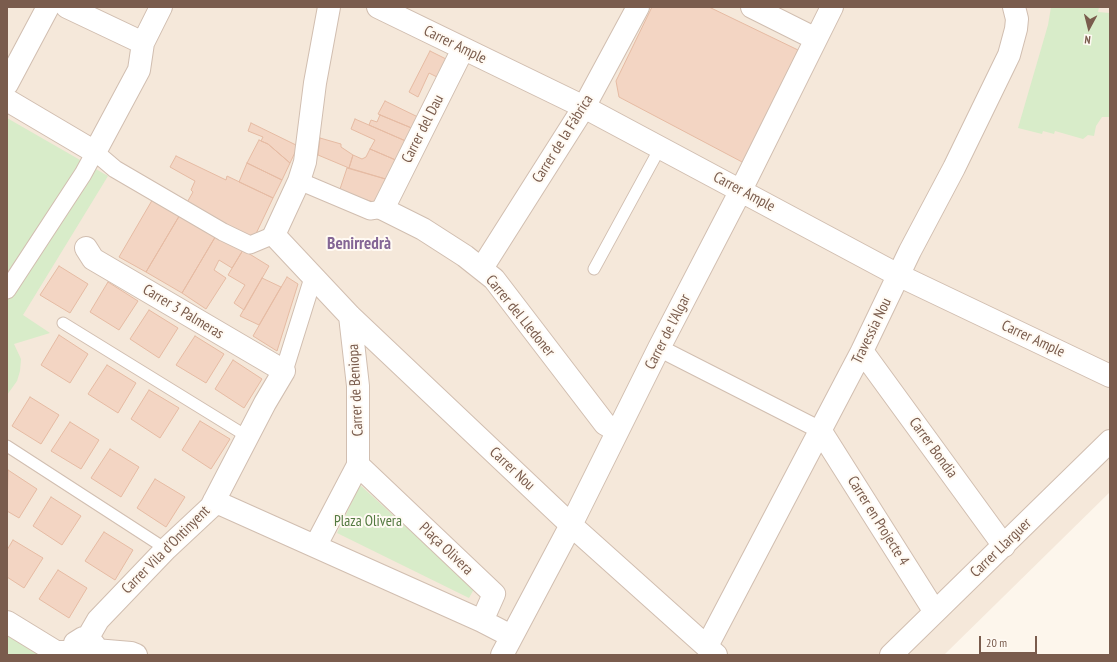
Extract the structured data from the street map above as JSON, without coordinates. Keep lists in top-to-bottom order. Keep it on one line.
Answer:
{"streets":{"street":["Carrer Ample","Carrer del Dau","Carrer de la Fábrica","Carrer 3 Palmeras","Carrer del Lledoner","Travessia Nou","Carrer de l'Algar","Carrer de Beniopa","Carrer Bondia","Carrer Nou","Carrer en Projecte 4","Carrer Llarguer","Plaça Olivera","Carrer Vila d'Ontinyent"]},"crossings":[["Carrer Ample","Carrer del Dau"],["Carrer Ample","Carrer de la Fábrica"],["Carrer Ample","Travessia Nou"],["Carrer Ample","Carrer de l'Algar"],["Carrer del Dau","Carrer del Lledoner"],["Carrer de la Fábrica","Carrer del Lledoner"],["Carrer 3 Palmeras","Carrer Vila d'Ontinyent"],["Carrer del Lledoner","Carrer de l'Algar"],["Travessia Nou","Carrer Bondia"],["Travessia Nou","Carrer Nou"],["Travessia Nou","Carrer en Projecte 4"],["Carrer de l'Algar","Carrer Nou"],["Carrer de Beniopa","Carrer Nou"],["Carrer de Beniopa","Plaça Olivera"],["Carrer Bondia","Carrer Llarguer"],["Carrer en Projecte 4","Carrer Llarguer"]],"districts":["Benirredrà"],"parks":["Plaza Olivera"],"scale_bar":"20 m","north":"bottom"}
